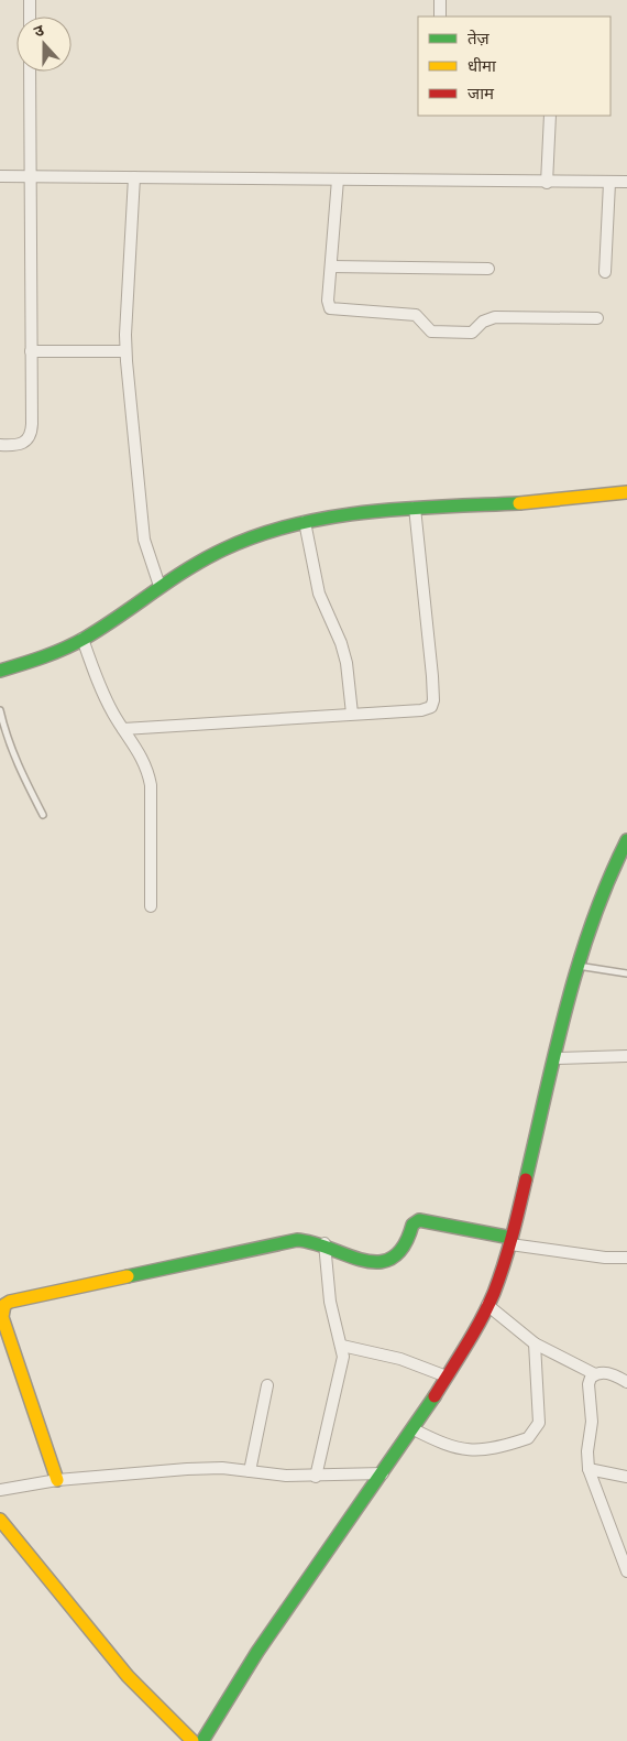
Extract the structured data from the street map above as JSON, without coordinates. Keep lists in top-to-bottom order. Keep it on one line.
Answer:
{"legend":["तेज़","धीमा","जाम"],"north":"top"}
